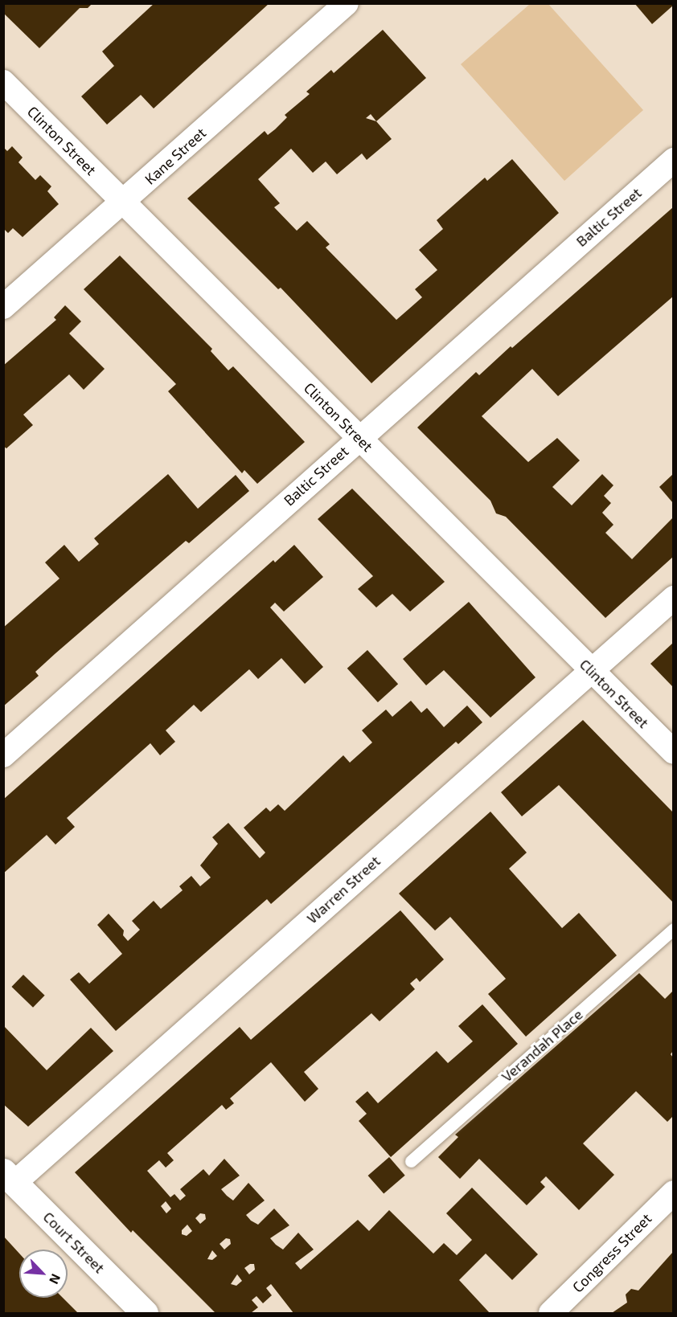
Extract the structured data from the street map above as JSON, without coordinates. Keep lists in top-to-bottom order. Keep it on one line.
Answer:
{"streets":{"street":["Clinton Street","Kane Street","Baltic Street","Warren Street","Court Street","Congress Street"],"lane":["Verandah Place"]},"crossings":[["Clinton Street","Kane Street"],["Clinton Street","Baltic Street"],["Clinton Street","Warren Street"],["Warren Street","Court Street"]],"north":"bottom right"}
